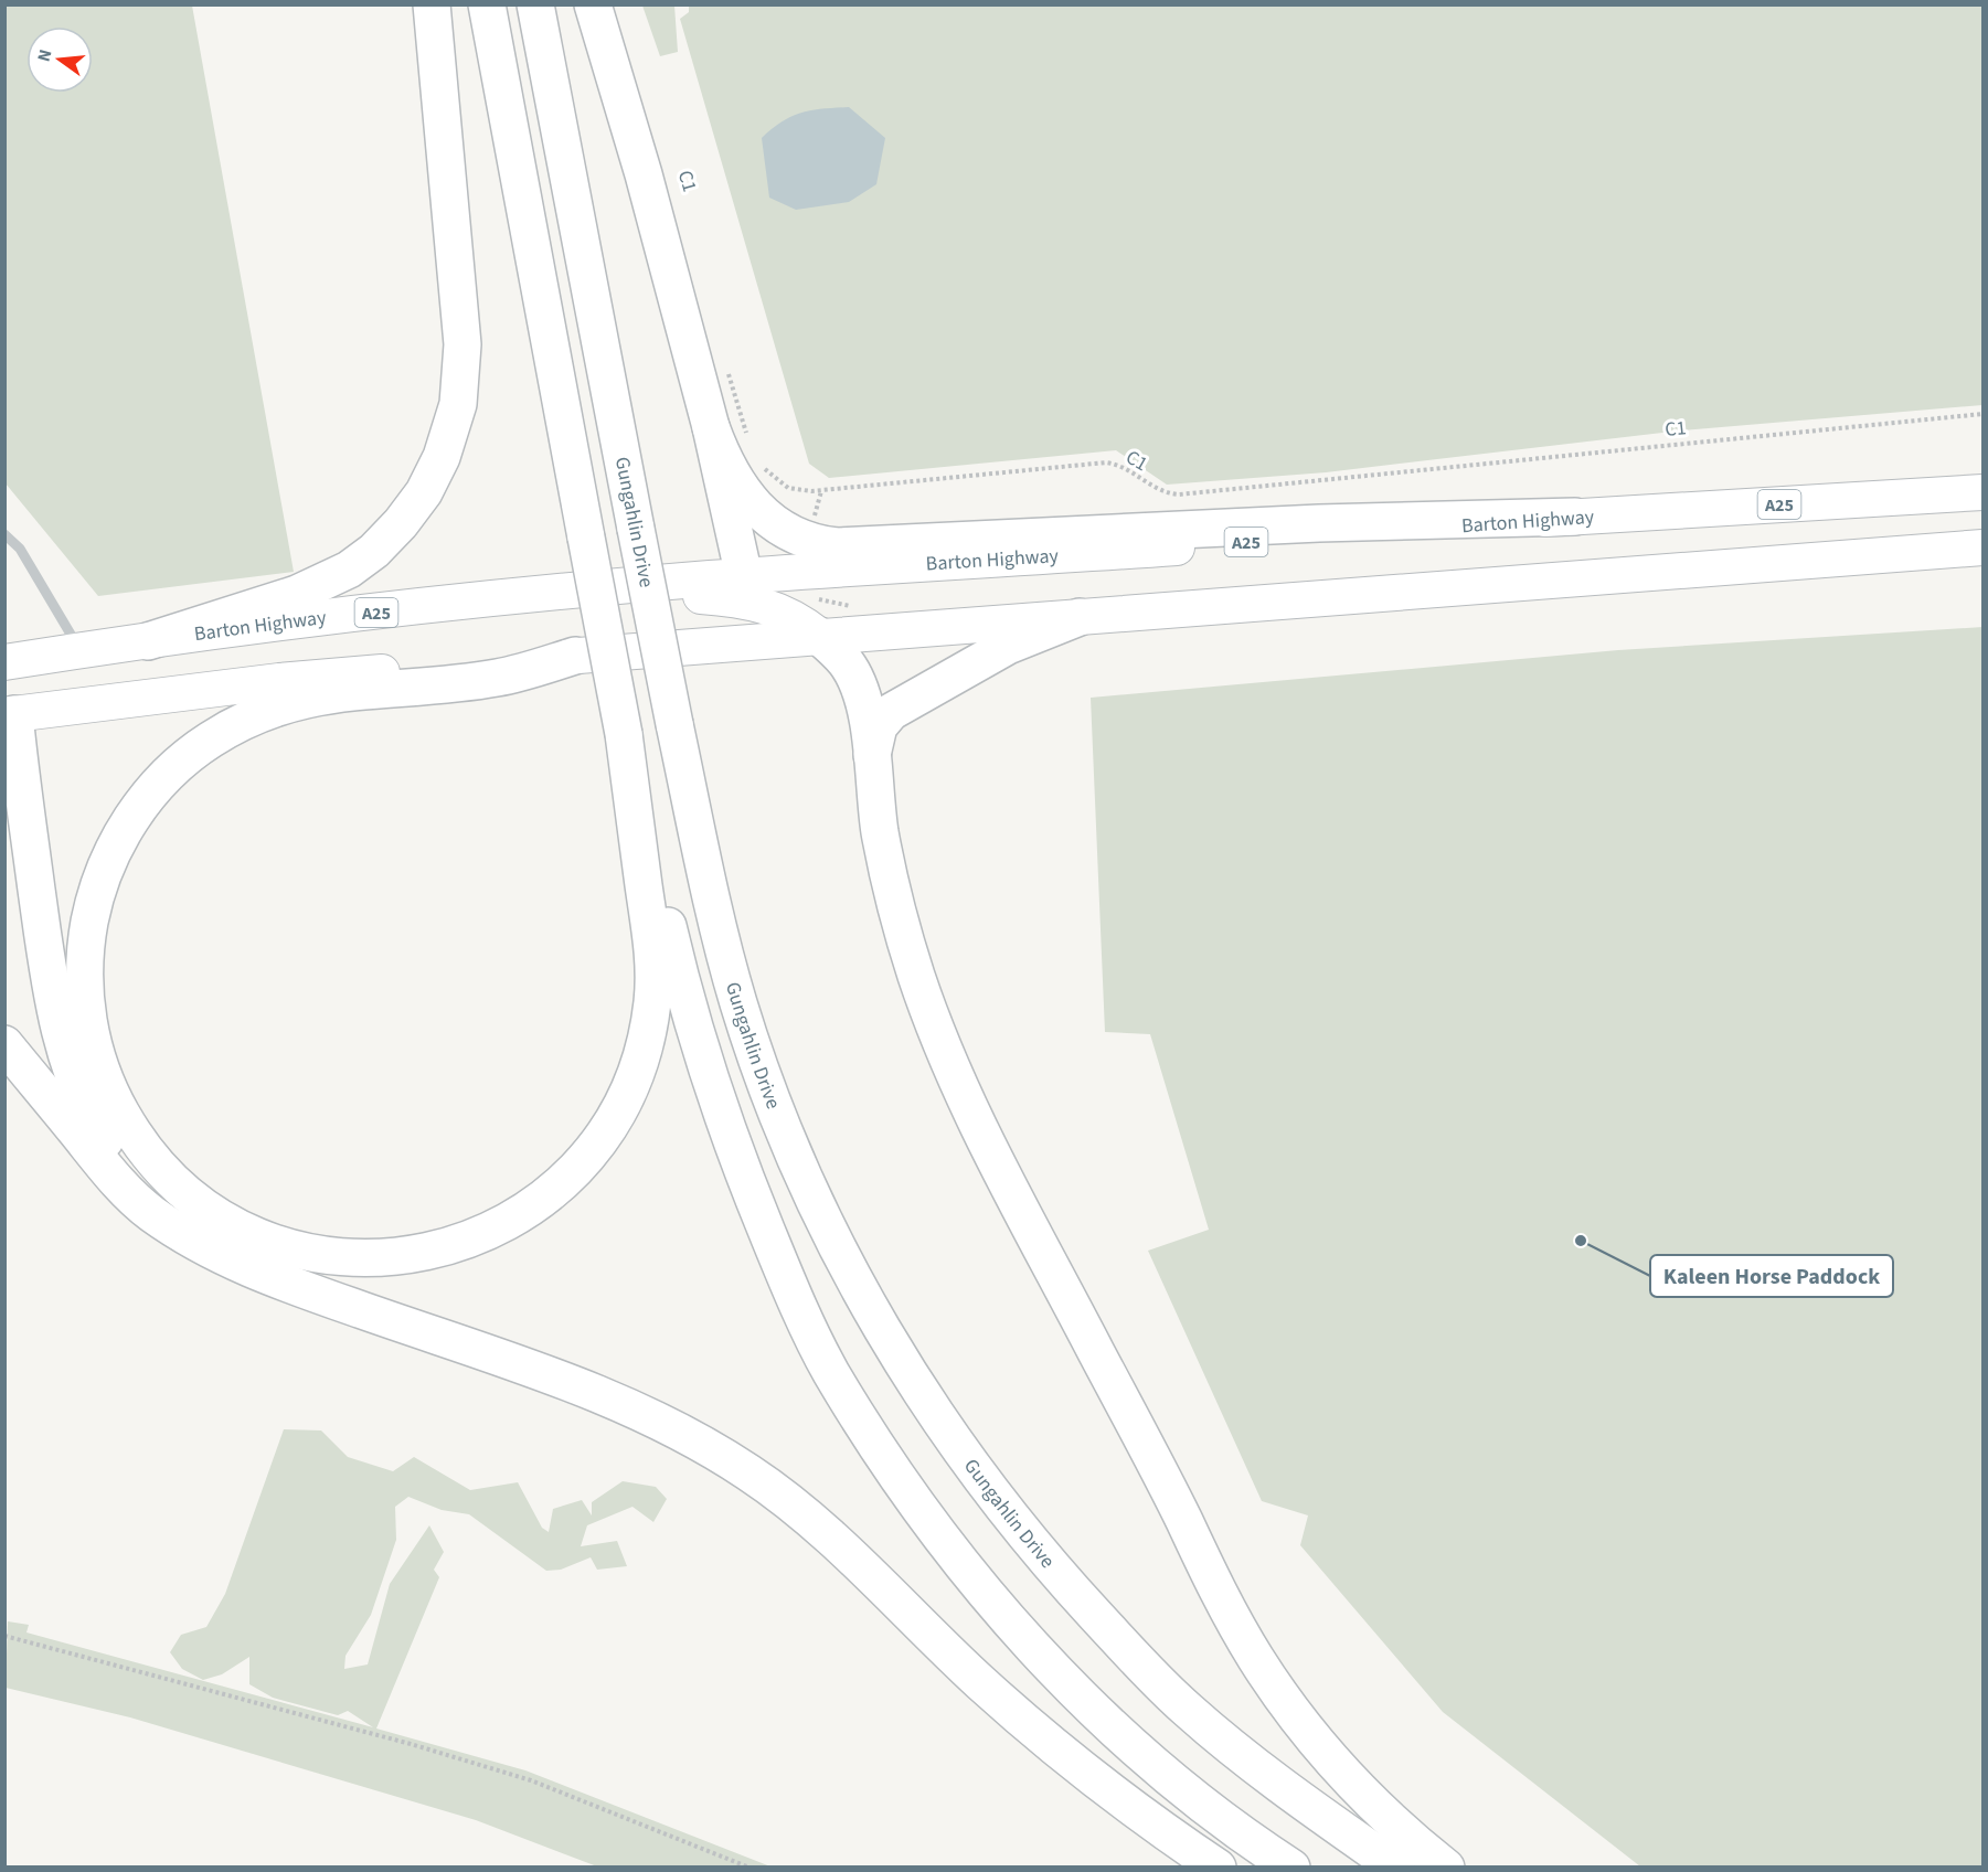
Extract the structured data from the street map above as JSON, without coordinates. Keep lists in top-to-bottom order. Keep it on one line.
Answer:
{"streets":{"highway":["A25","Barton Highway","Gungahlin Drive"],"path":["C1"]},"places":["Kaleen Horse Paddock"],"north":"left"}
